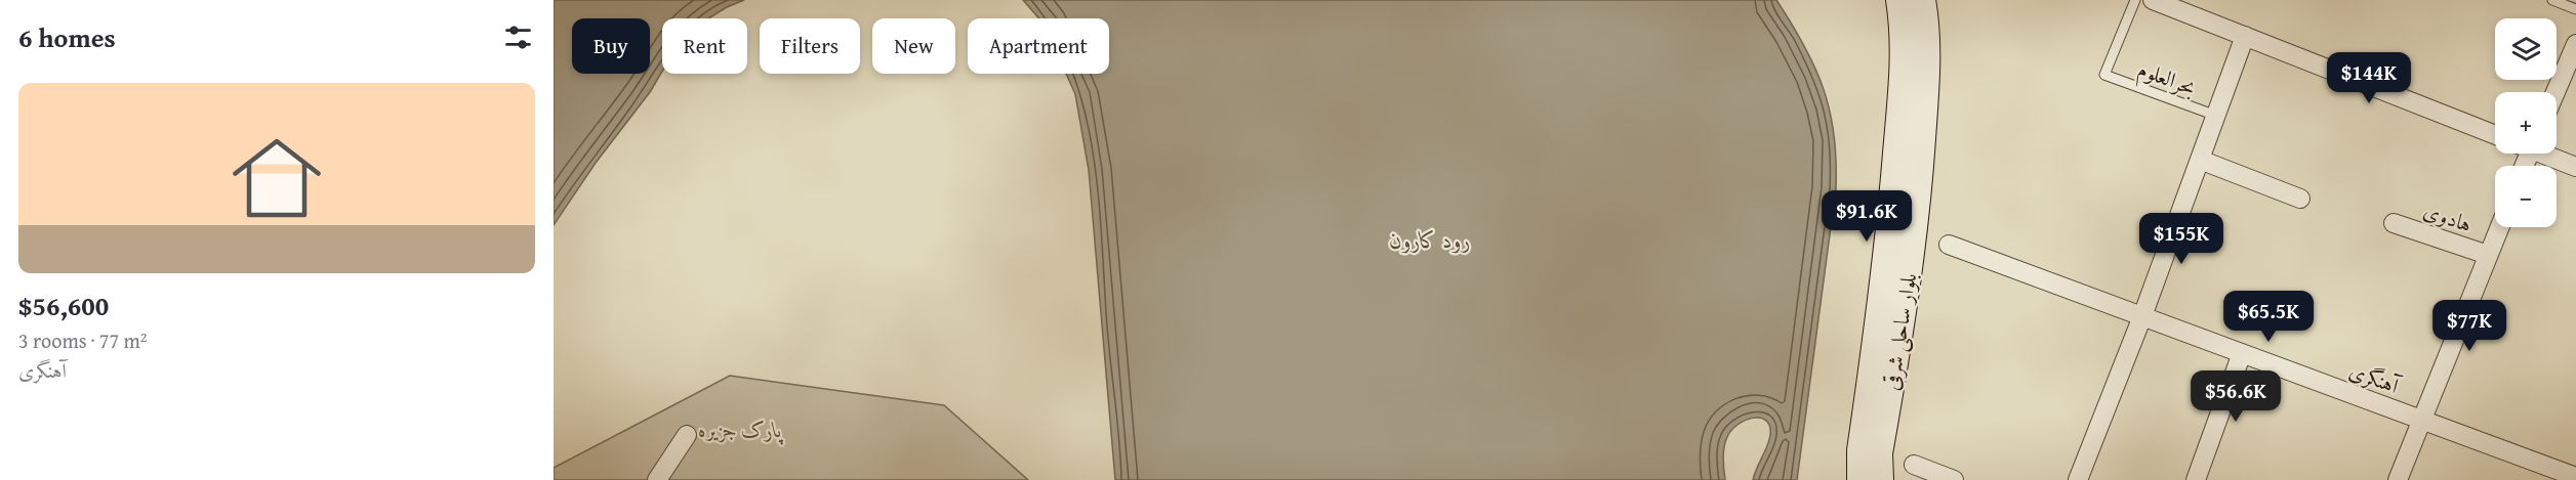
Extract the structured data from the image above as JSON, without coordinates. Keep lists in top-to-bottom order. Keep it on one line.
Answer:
{"streets":{"main road":["بلوار ساحلی شرقی"],"street":["هادوی","آهنگری"],"lane":["بحرالعلوم"]},"water":["رود کارون"],"parks":["پارک جزیره"],"page":{"heading":"6 homes","map_buttons":["+","−"],"chip":["Buy","Rent","Filters","New","Apartment"],"price":["$144K","$91.6K","$155K","$65.5K","$77K","$56.6K"],"list":[{"name":"$56,600","note":"3 rooms · 77 m² · آهنگری"}]}}
